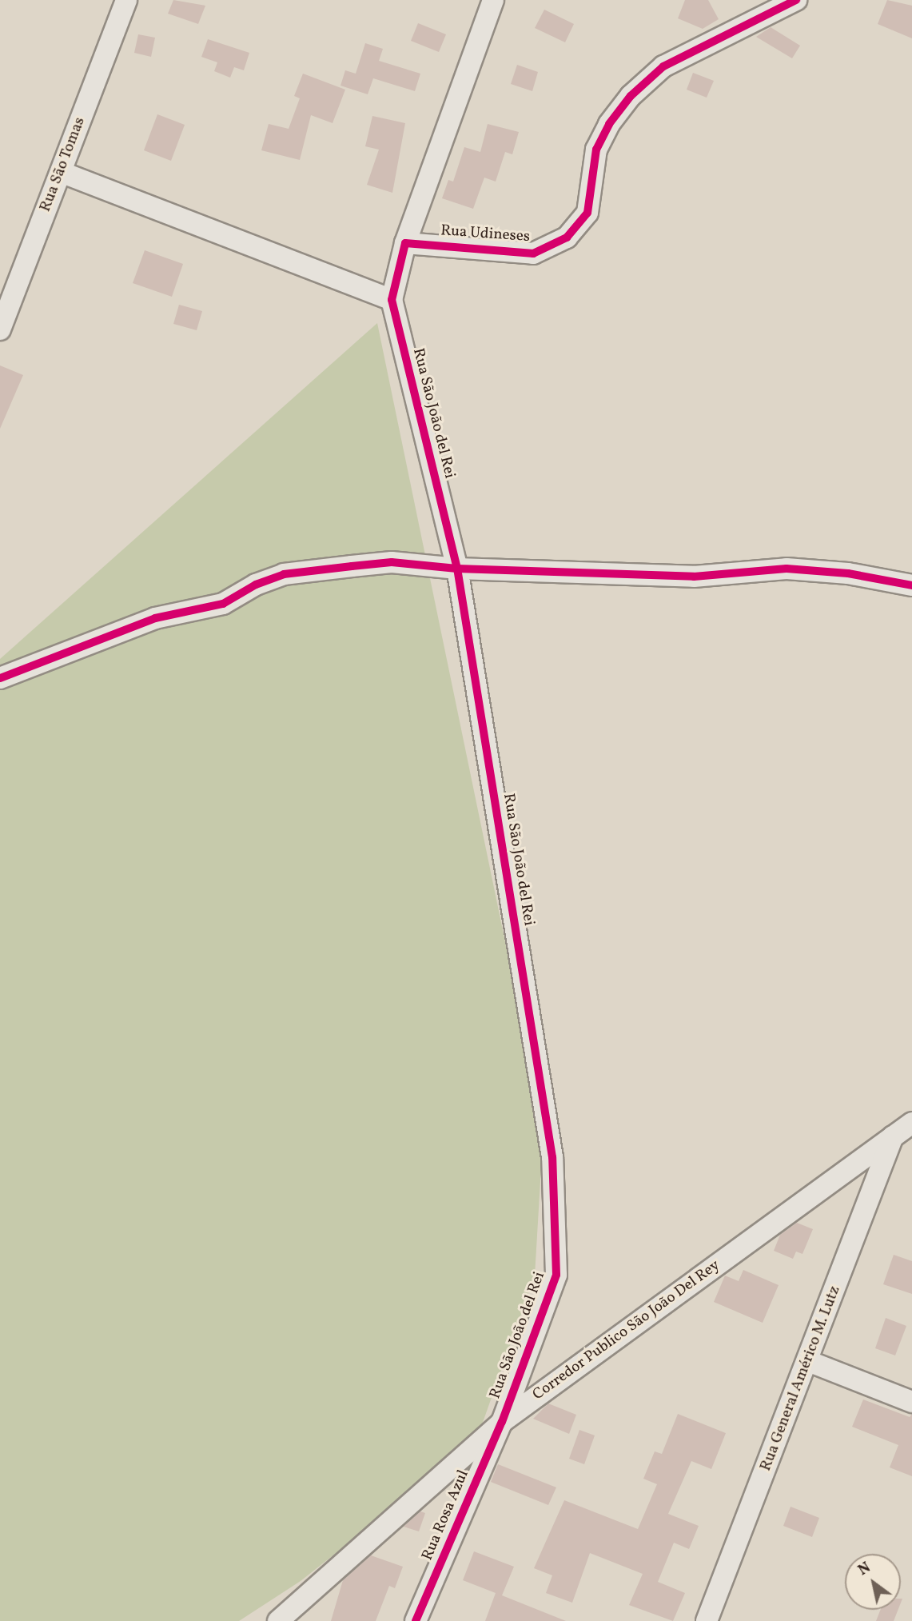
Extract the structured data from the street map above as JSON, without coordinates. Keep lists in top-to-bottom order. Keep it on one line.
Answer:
{"streets":{"street":["Rua São Tomas","Rua Udineses","Rua São João del Rei","Corredor Publico São João Del Rey","Rua General Américo M. Lutz","Rua Rosa Azul"]},"crossings":[["Rua São João del Rei","Corredor Publico São João Del Rey"],["Rua São João del Rei","Rua Rosa Azul"],["Corredor Publico São João Del Rey","Rua General Américo M. Lutz"],["Corredor Publico São João Del Rey","Rua Rosa Azul"]],"north":"top left"}
